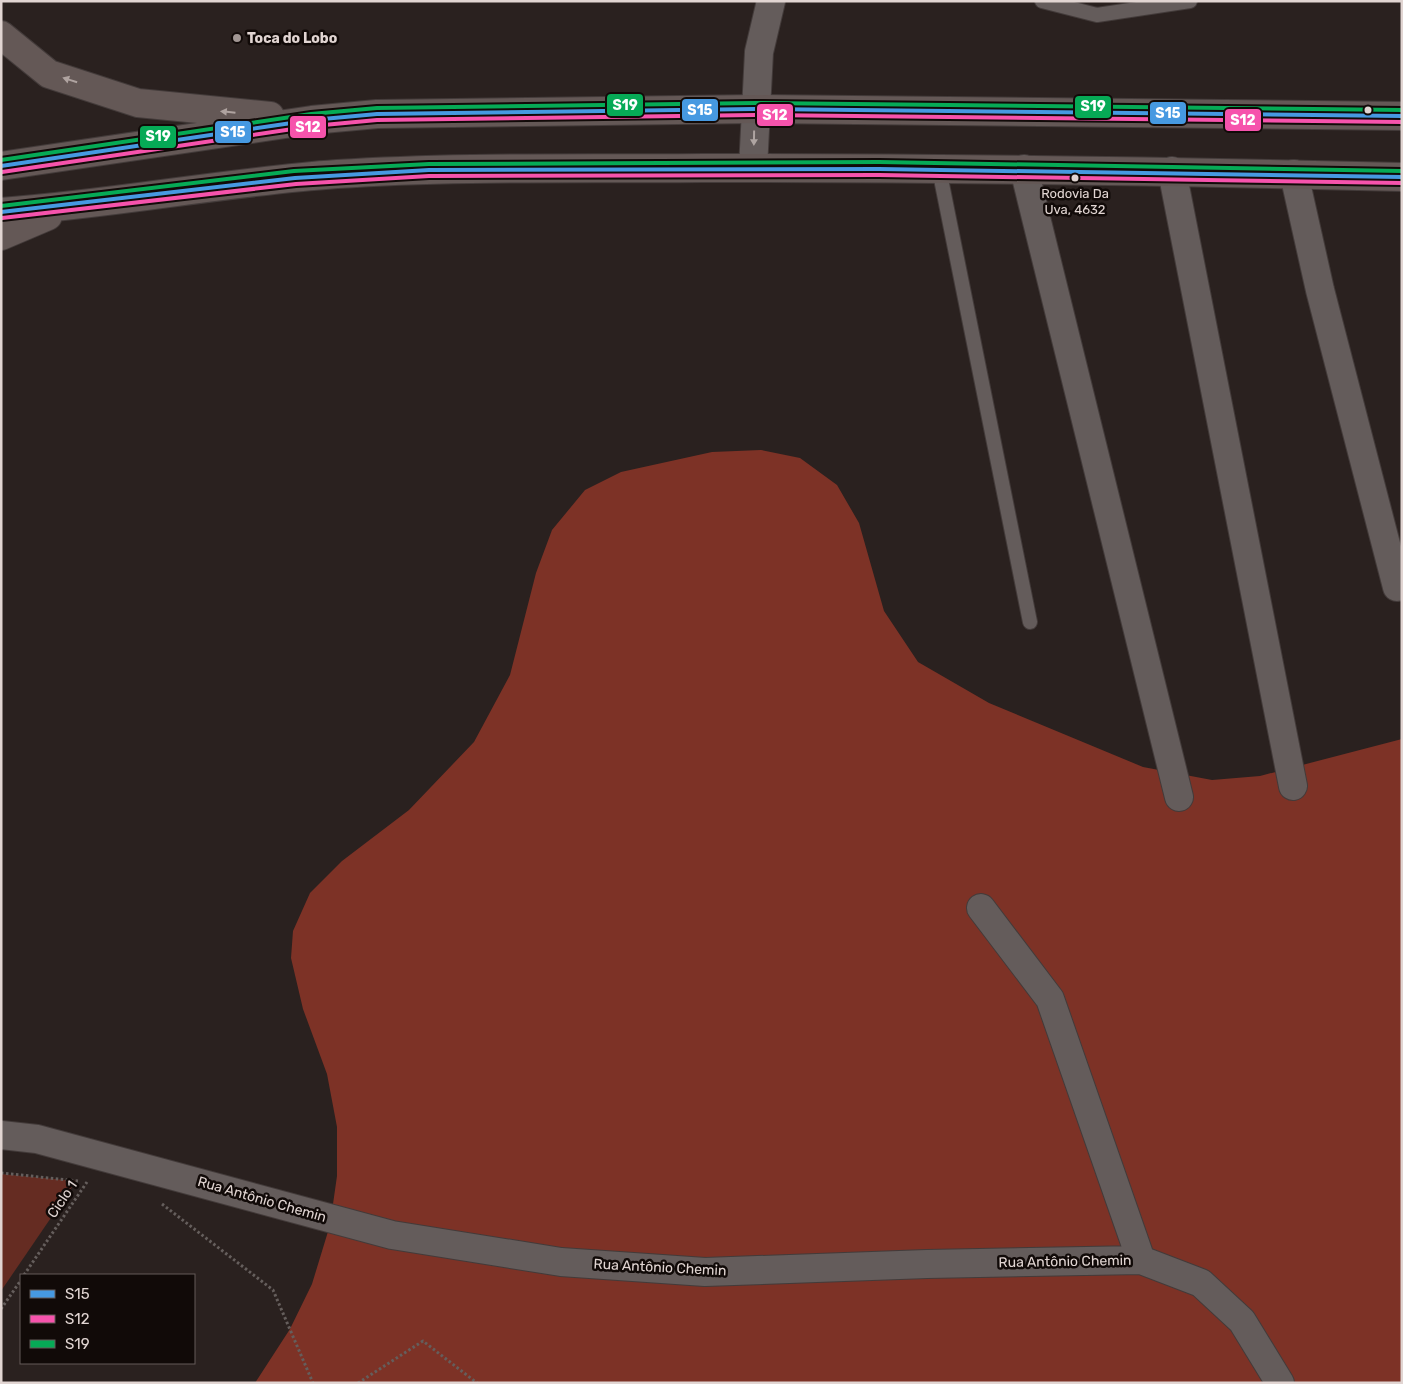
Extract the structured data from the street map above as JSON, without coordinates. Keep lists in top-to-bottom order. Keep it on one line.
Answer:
{"streets":{"street":["Rua Antônio Chemin"],"path":["Ciclo 1"]},"places":["Toca do Lobo","Rodovia Da Uva, 4632"],"lines":["transit line S19","transit line S15","transit line S12"],"legend":["S15","S12","S19"]}
